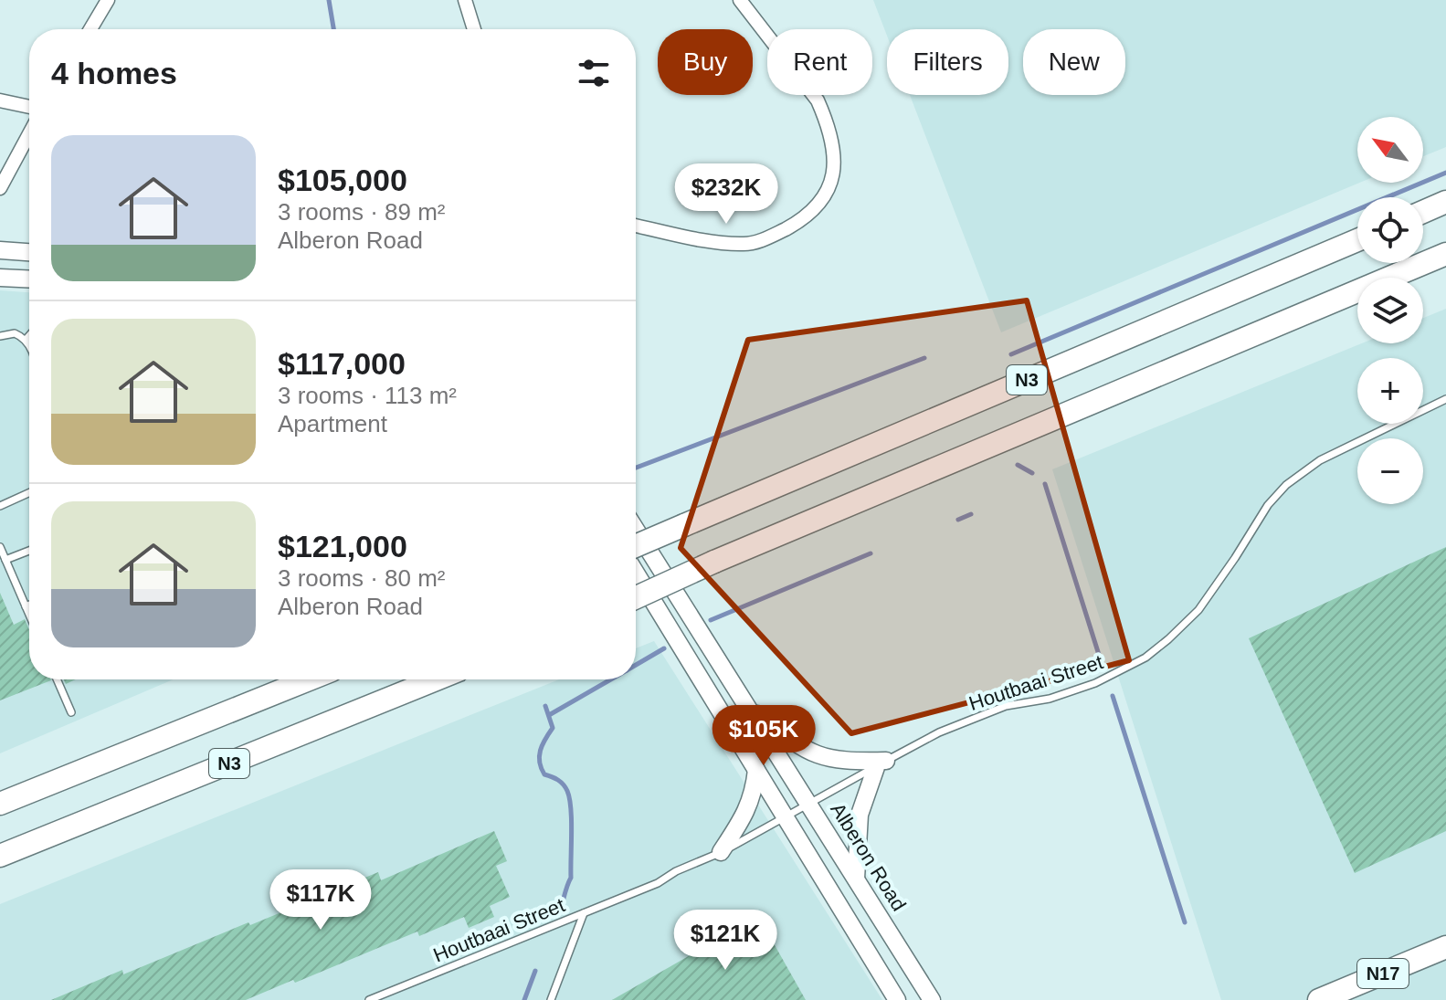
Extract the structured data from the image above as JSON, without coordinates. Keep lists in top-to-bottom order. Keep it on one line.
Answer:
{"streets":{"highway":["N3","N17"],"main road":["Alberon Road"],"lane":["Houtbaai Street"]},"crossings":[["Houtbaai Street","Alberon Road"]],"north":"top left","page":{"chip":["Buy","Rent","Filters","New"],"heading":"4 homes","map_buttons":["+","−"],"list":[{"name":"$105,000","note":"3 rooms · 89 m² · Alberon Road"},{"name":"$117,000","note":"3 rooms · 113 m² · Apartment"},{"name":"$121,000","note":"3 rooms · 80 m² · Alberon Road"}],"price":["$232K","$105K","$117K","$121K"]}}
